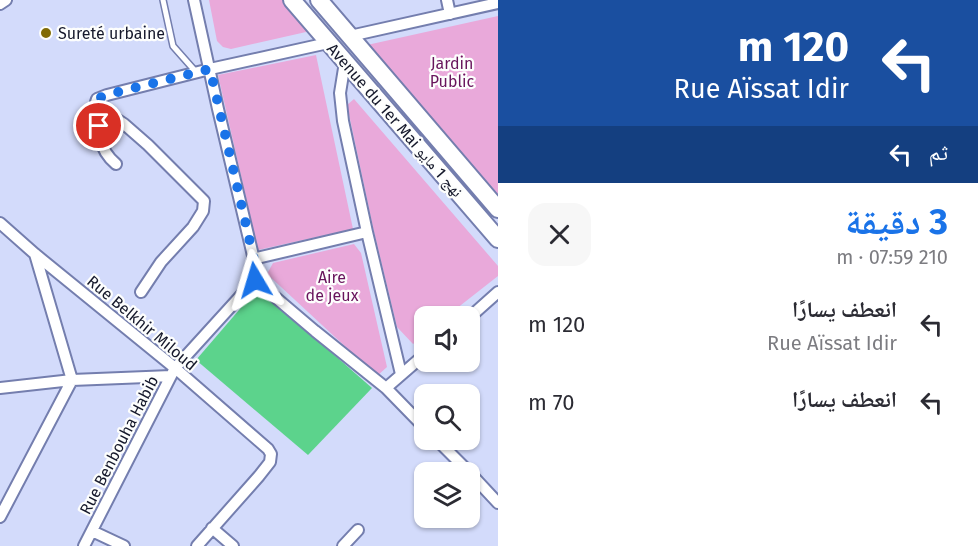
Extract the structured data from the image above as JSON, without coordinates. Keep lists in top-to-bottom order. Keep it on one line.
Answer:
{"streets":{"main road":["Avenue du 1er Mai نهج 1 مايو"],"street":["Rue Belkhir Miloud","Rue Benbouha Habib"]},"crossings":[["Rue Belkhir Miloud","Rue Benbouha Habib"]],"parks":["Jardin Public","Aire de jeux"],"places":["Sureté urbaine"],"page":{"turn":["120 m","Rue Aïssat Idir"],"then":"ثم","heading":["3 دقيقة","210 m · 07:59"],"list":[{"name":"انعطف يسارًا","note":"Rue Aïssat Idir","value":"120 m"},{"name":"انعطف يسارًا","value":"70 m"}]}}
